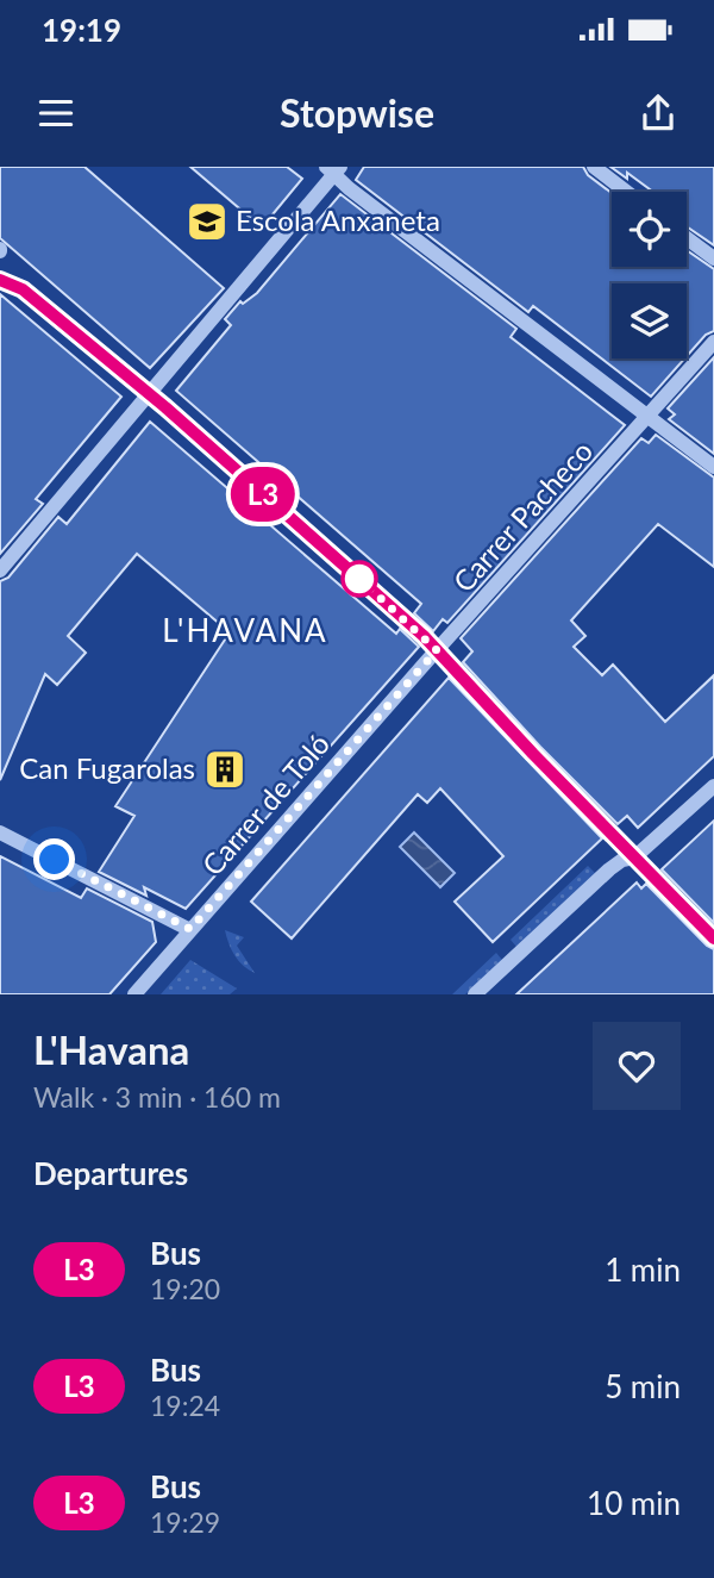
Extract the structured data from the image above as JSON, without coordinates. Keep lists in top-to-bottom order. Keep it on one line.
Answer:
{"streets":{"street":["Carrer Pacheco","Carrer de Toló"]},"crossings":[["Carrer Pacheco","Carrer de Toló"]],"districts":["L'HAVANA"],"places":{"school or university":["Escola Anxaneta"],"building":["Can Fugarolas"]},"lines":["bus line L3"],"page":{"status":"19:19","header":"Stopwise","on_map":"L3","heading":[["L'Havana","Walk · 3 min · 160 m"],"Departures"],"list":[{"mark":"L3","name":"Bus","note":"19:20","value":"1 min"},{"mark":"L3","name":"Bus","note":"19:24","value":"5 min"},{"mark":"L3","name":"Bus","note":"19:29","value":"10 min"}]}}
